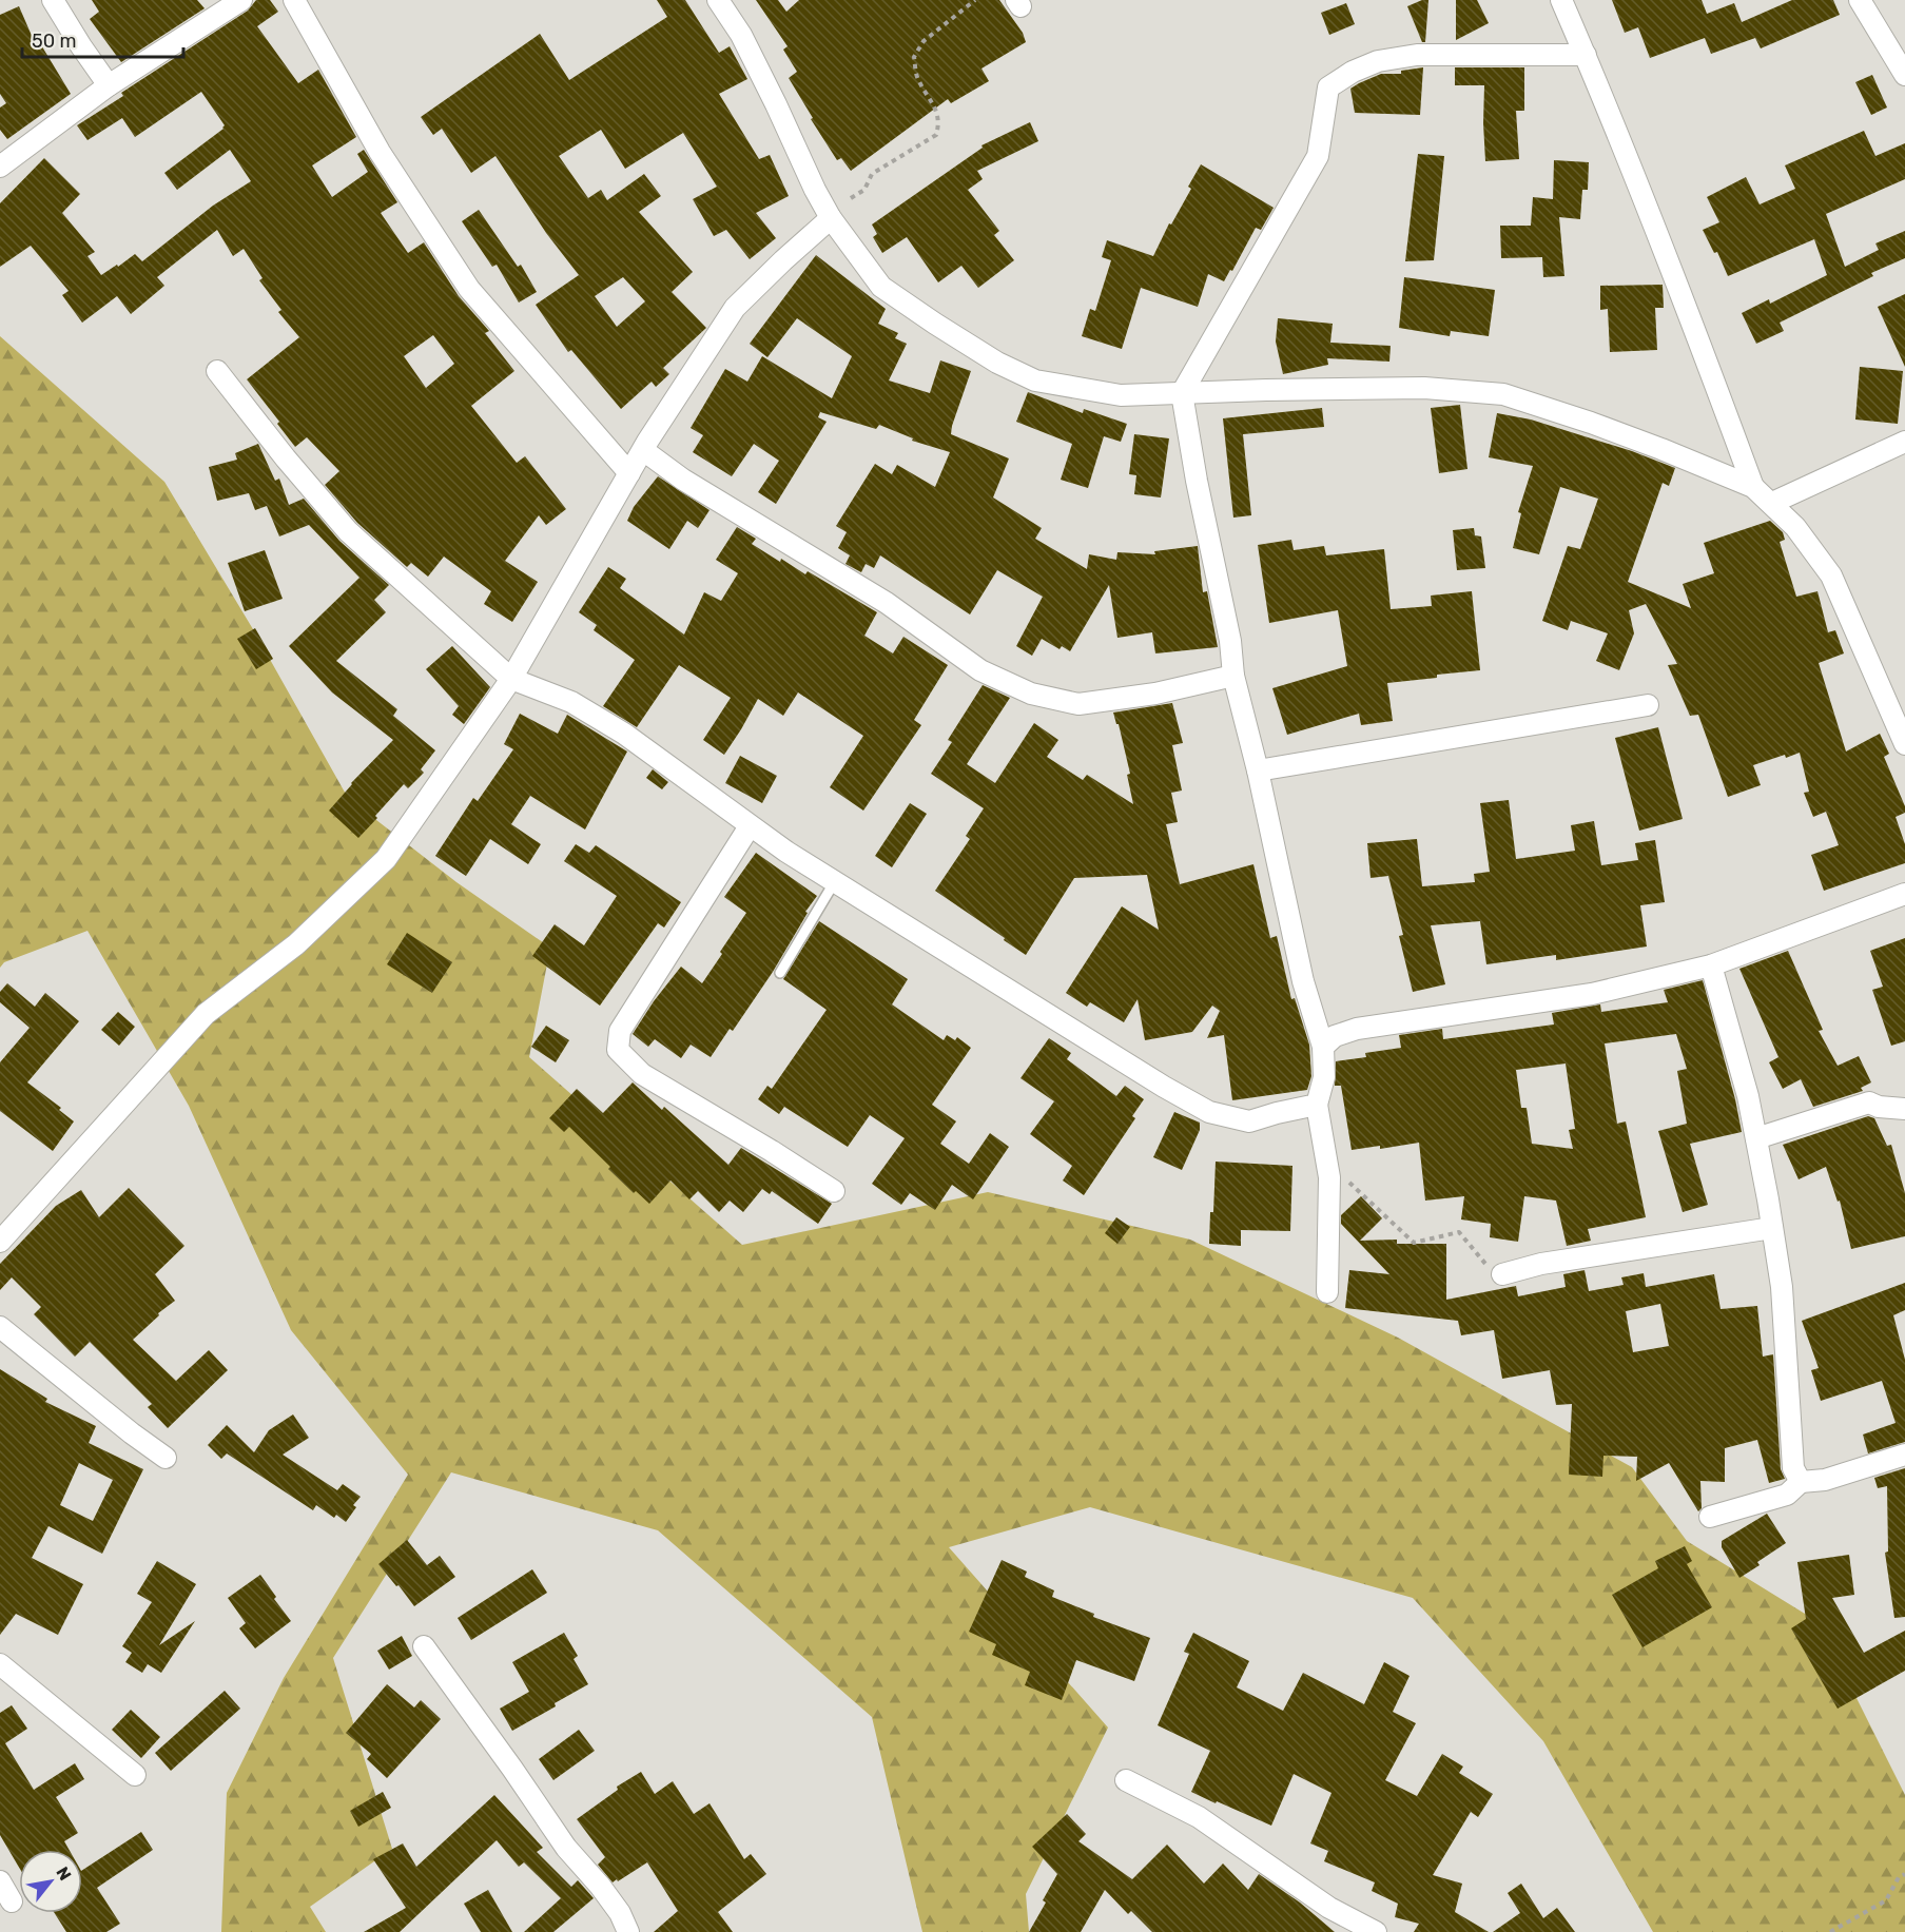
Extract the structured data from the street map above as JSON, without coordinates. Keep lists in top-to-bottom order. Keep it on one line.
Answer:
{"scale_bar":"50 m","north":"top right"}
